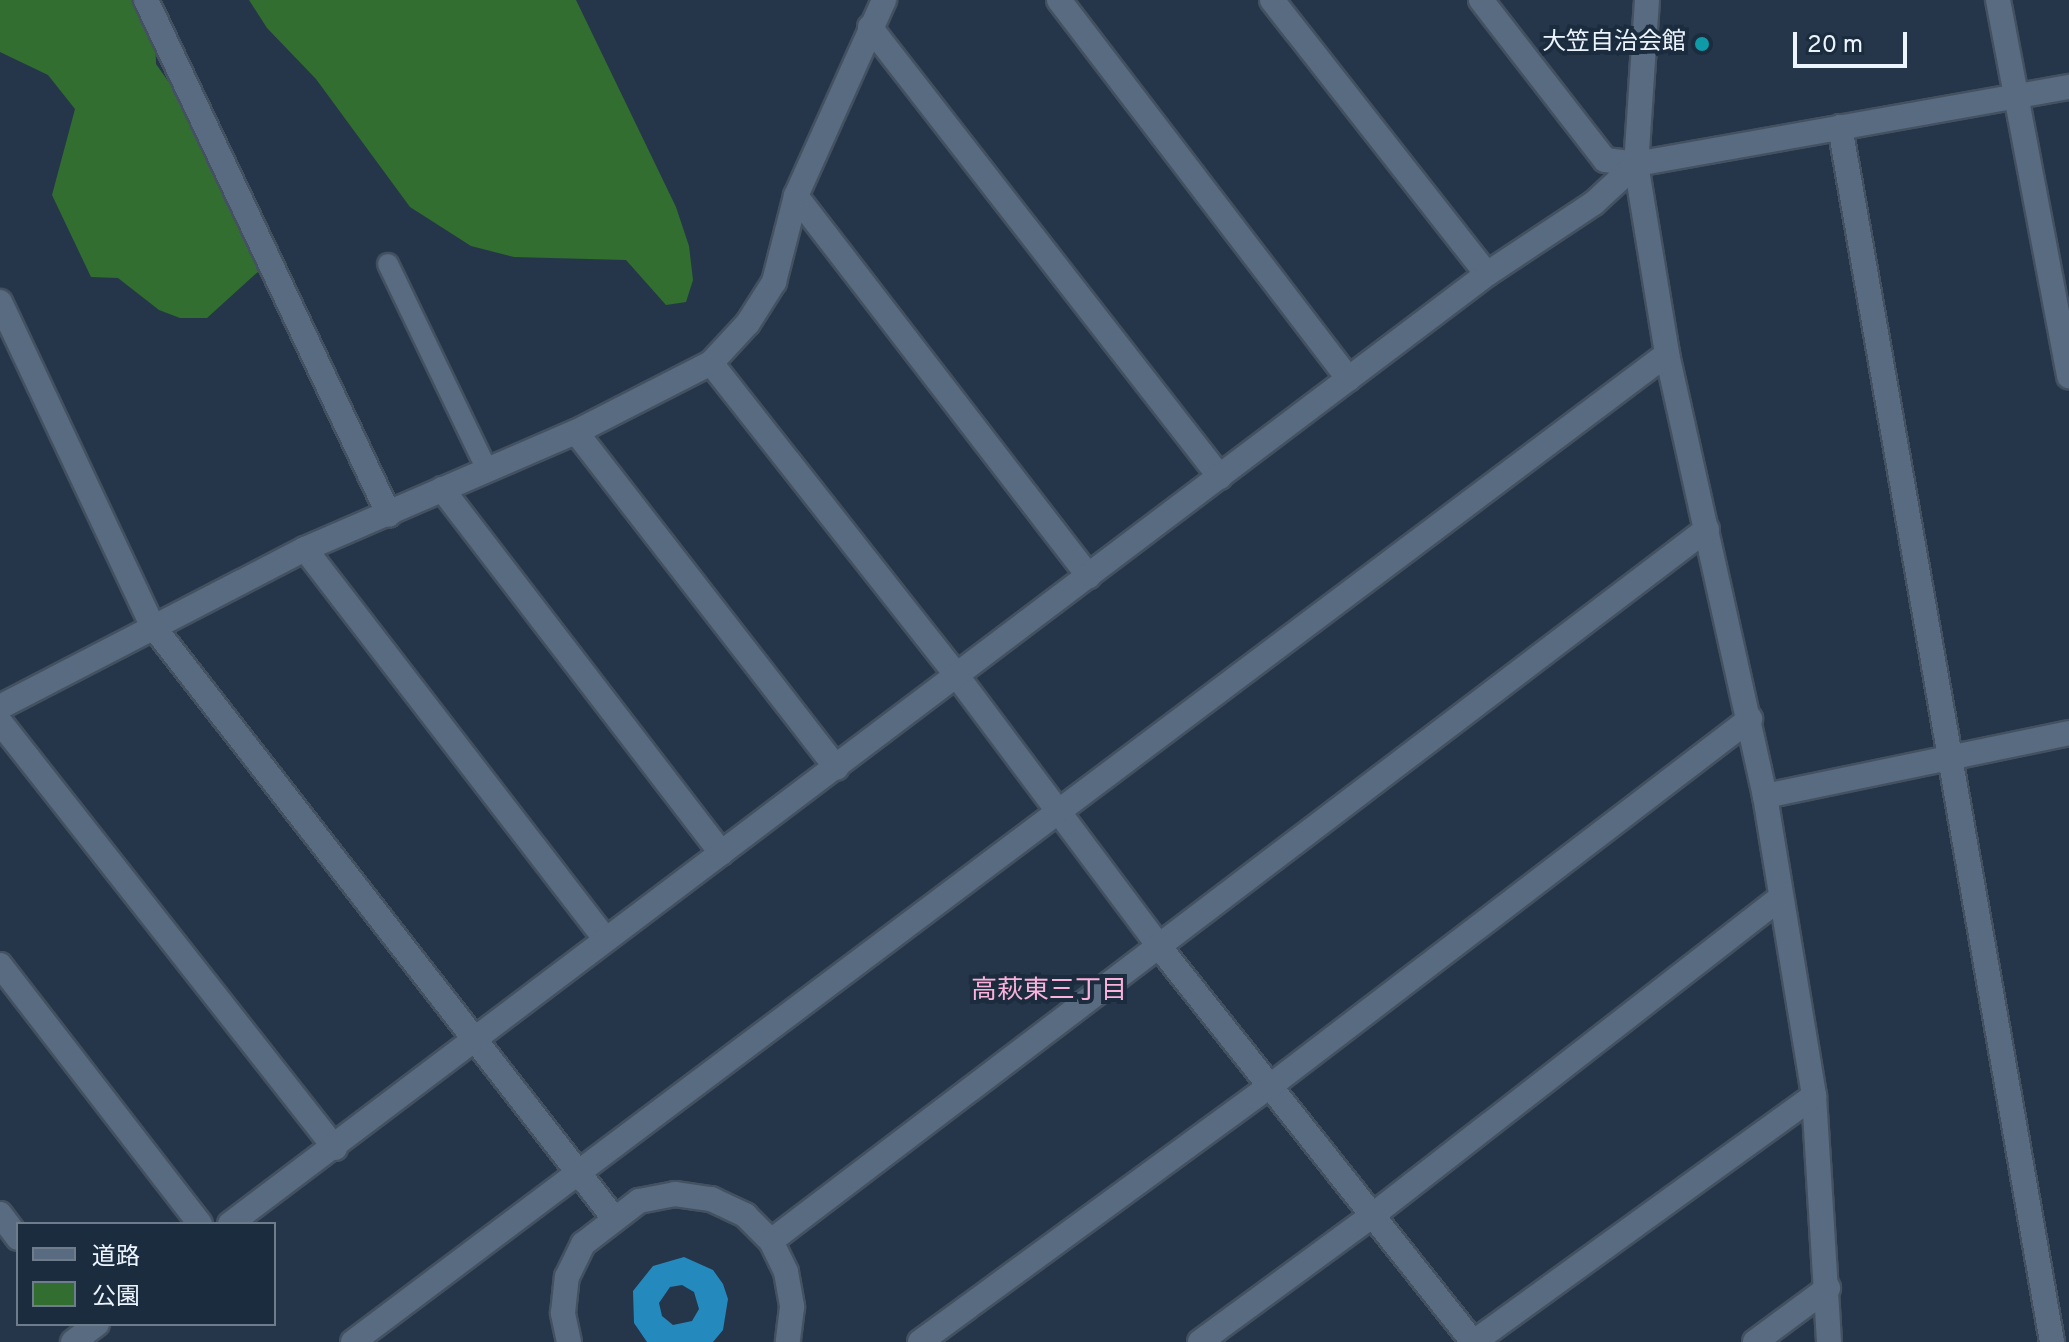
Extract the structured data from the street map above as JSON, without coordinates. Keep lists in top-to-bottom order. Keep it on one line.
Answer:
{"districts":["高萩東三丁目"],"places":["大笠自治会館"],"legend":["道路","公園"],"scale_bar":"20 m"}
